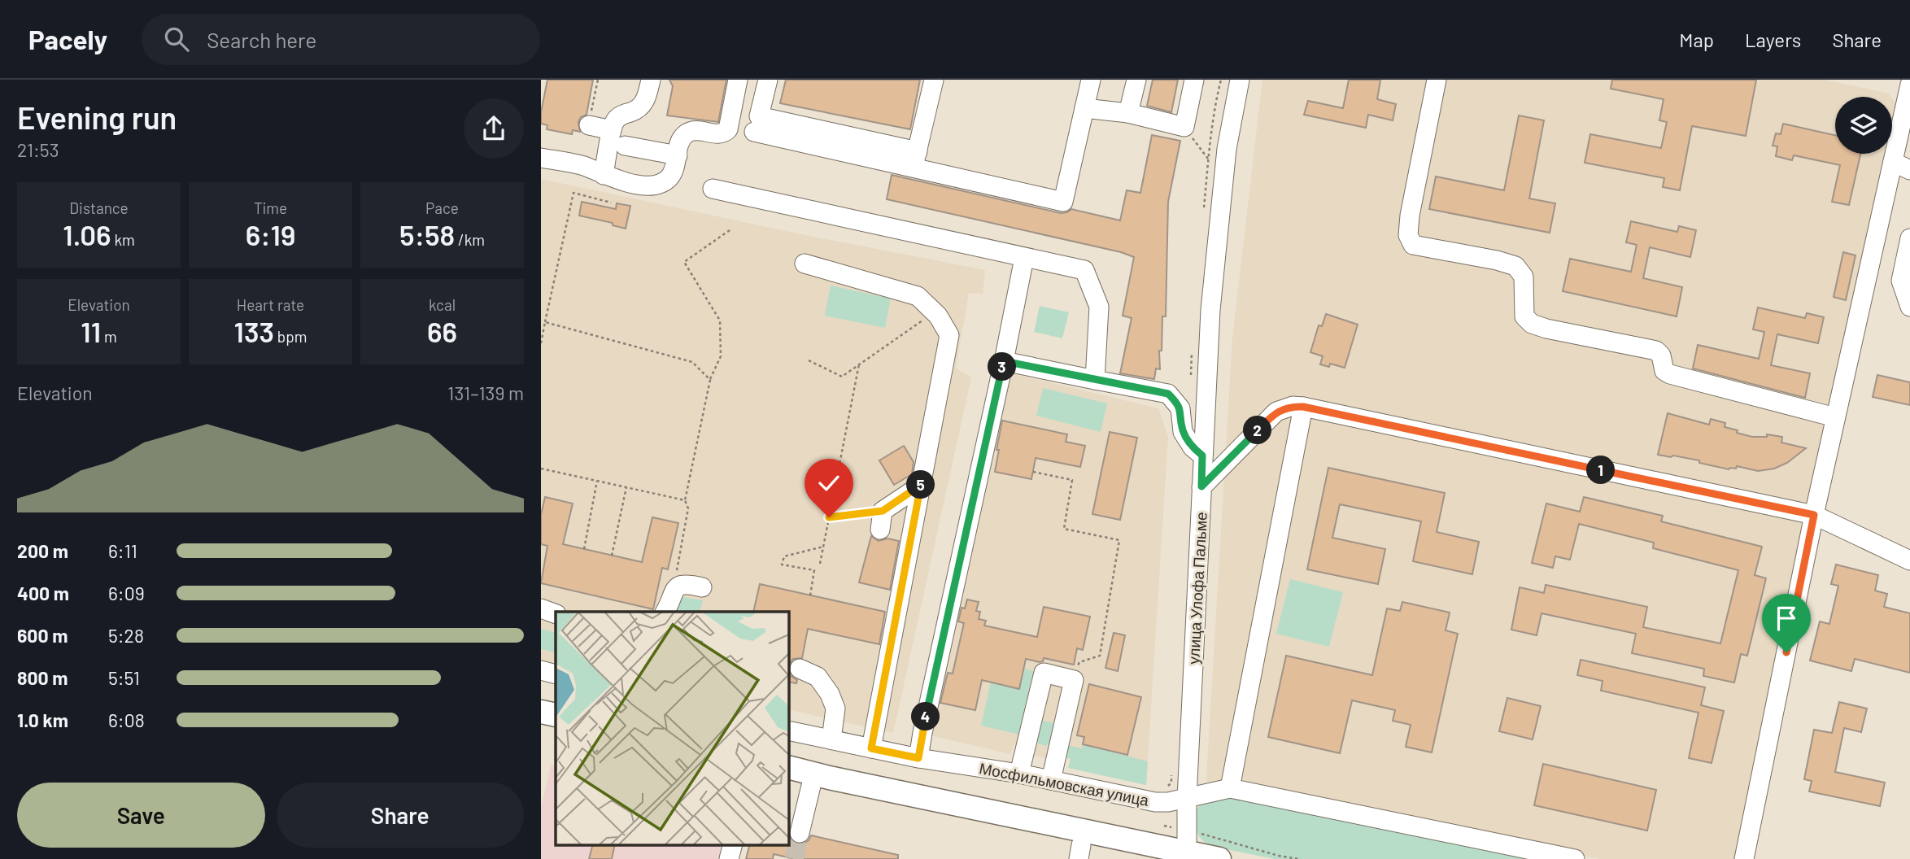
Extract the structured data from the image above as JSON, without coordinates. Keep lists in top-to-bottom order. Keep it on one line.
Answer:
{"streets":{"street":["улица Улофа Пальме","Мосфильмовская улица"]},"crossings":[["улица Улофа Пальме","Мосфильмовская улица"]],"page":{"header":"Pacely","search":"Search here","nav":["Map","Layers","Share"],"heading":["Evening run","21:53"],"stats":[["Distance","1.06 km"],["Time","6:19"],["Pace","5:58 /km"],["Elevation","11 m"],["Heart rate","133 bpm"],["kcal","66"]],"pins":["3","2","1","5","4"],"chart":["Elevation","131–139 m"],"list":[{"name":"200 m","note":"6:11"},{"name":"400 m","note":"6:09"},{"name":"600 m","note":"5:28"},{"name":"800 m","note":"5:51"},{"name":"1.0 km","note":"6:08"}],"buttons":["Save","Share"]}}
